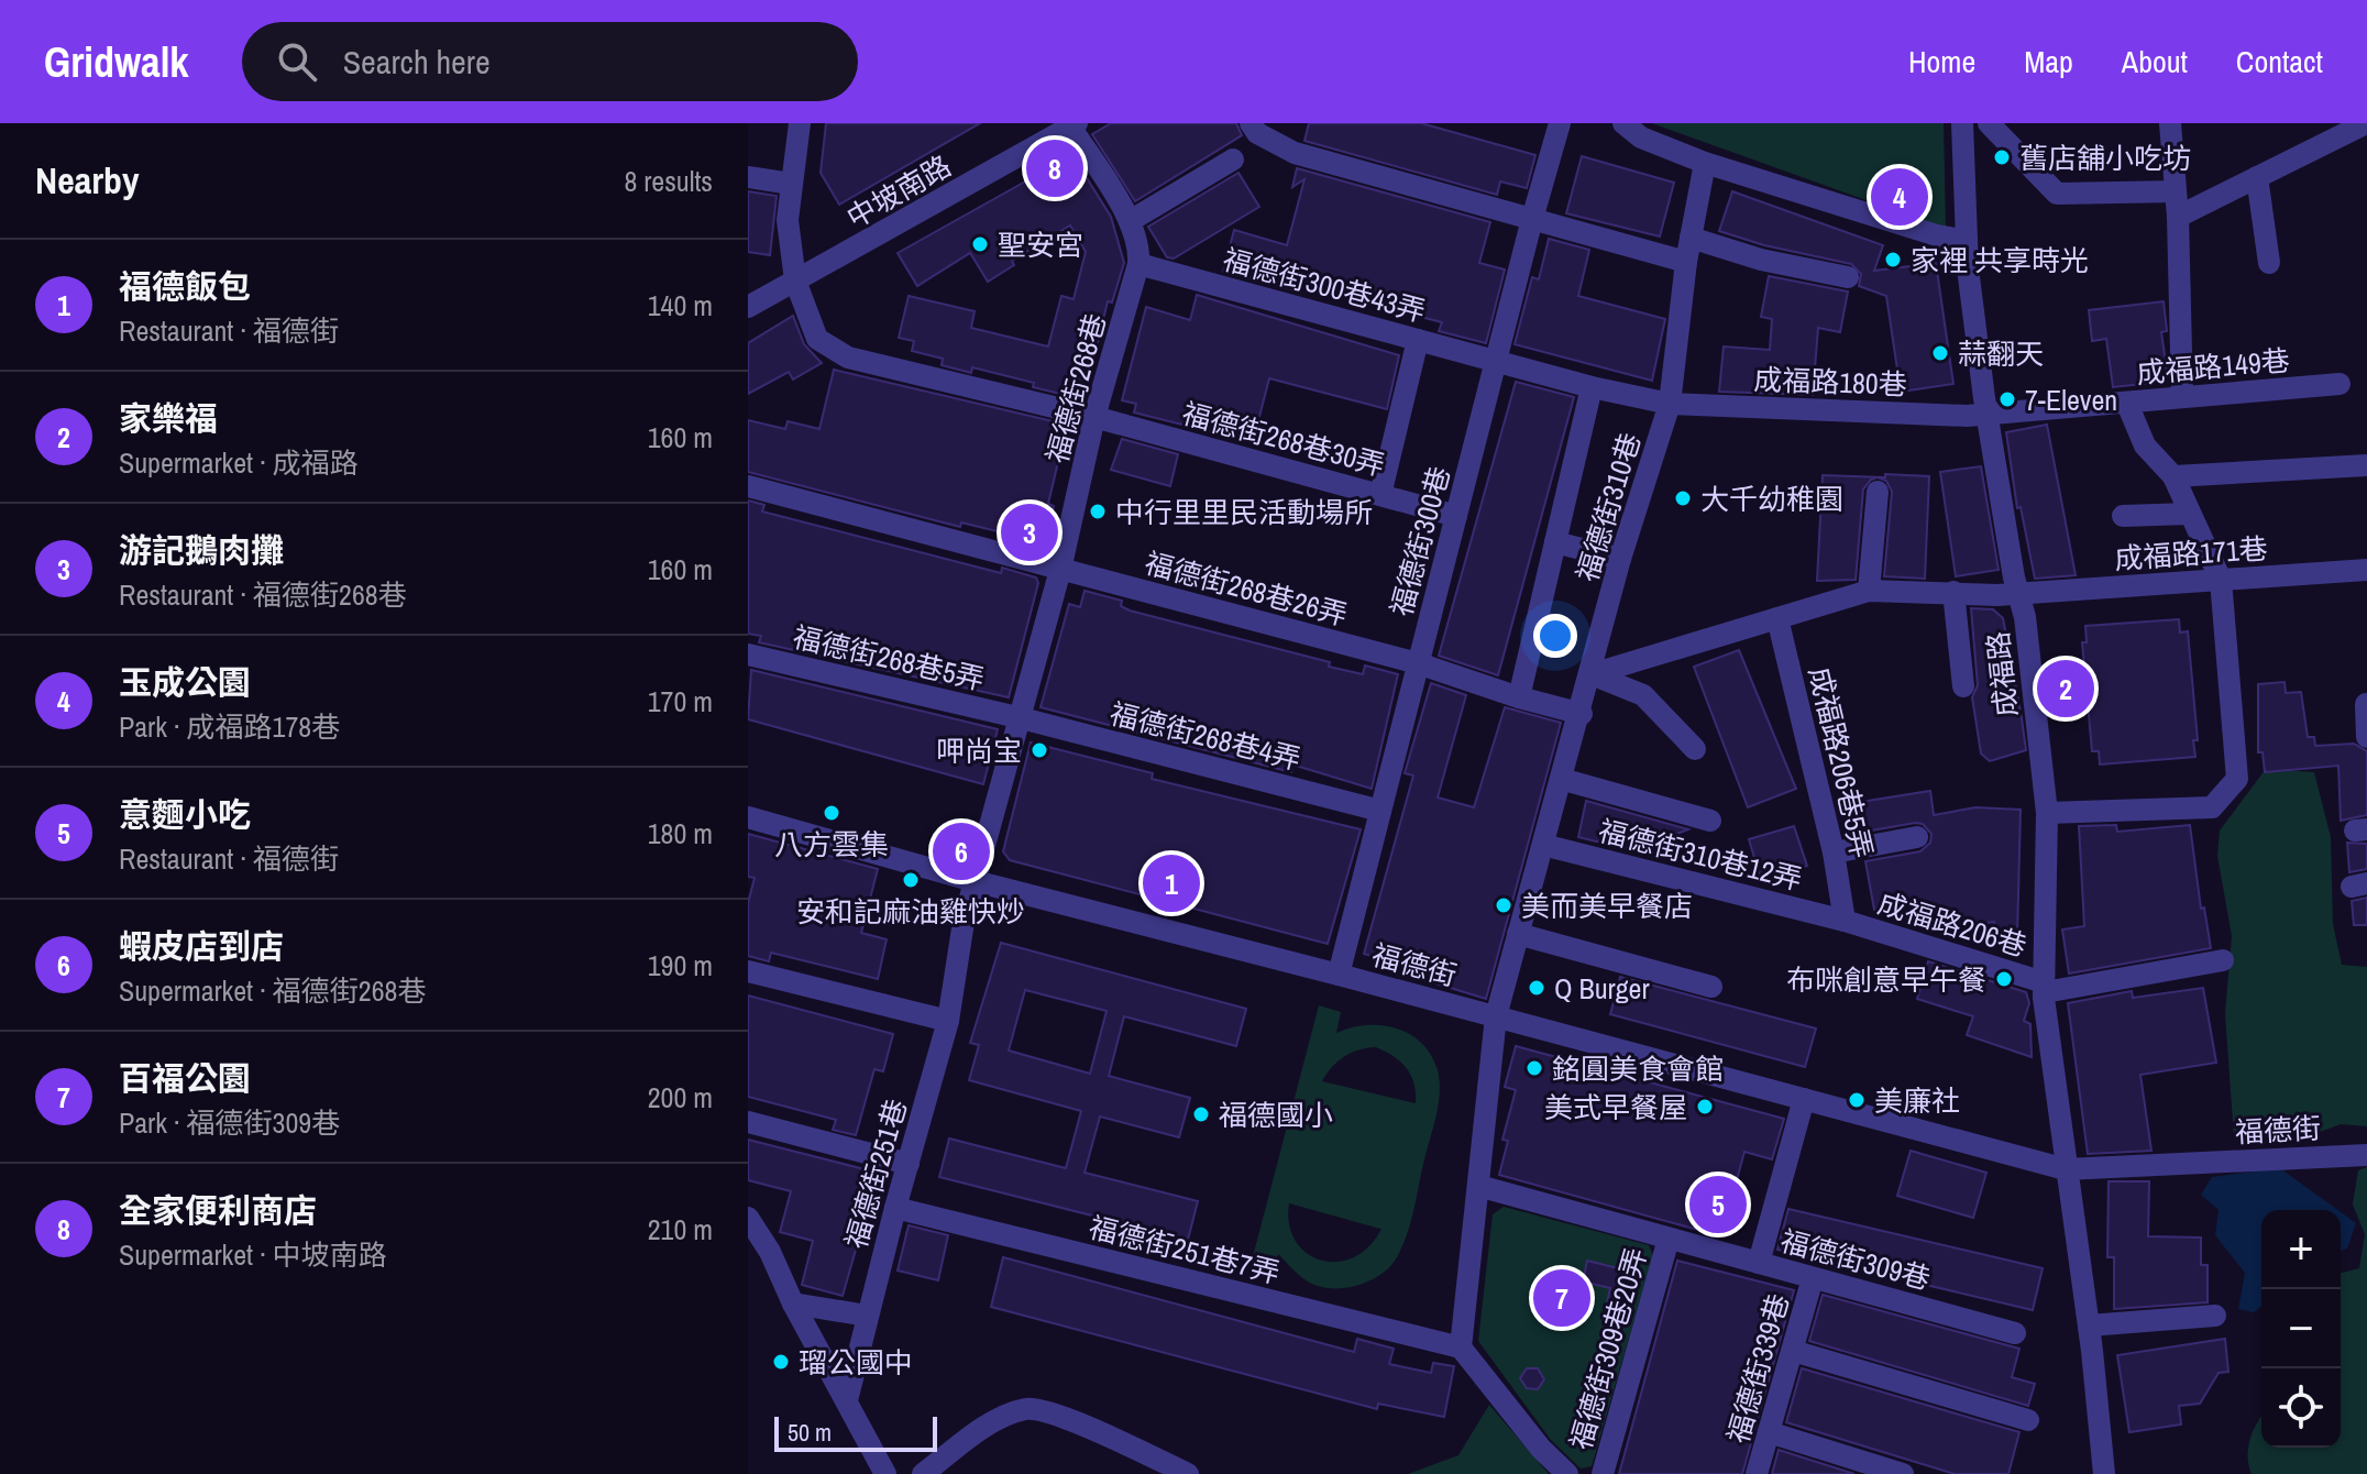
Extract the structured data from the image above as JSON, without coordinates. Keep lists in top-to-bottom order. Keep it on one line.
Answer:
{"streets":{"street":["中坡南路","福德街300巷43弄","成福路149巷","成福路180巷","福德街268巷","福德街268巷30弄","福德街310巷","福德街300巷","成福路171巷","福德街268巷26弄","福德街268巷5弄","成福路","福德街268巷4弄","成福路206巷5弄","福德街310巷12弄","成福路206巷","福德街","福德街251巷","福德街251巷7弄","福德街309巷","福德街309巷20弄","福德街339巷"]},"crossings":[["中坡南路","福德街268巷"],["中坡南路","福德街268巷30弄"],["福德街300巷43弄","成福路180巷"],["福德街300巷43弄","福德街268巷"],["福德街300巷43弄","福德街300巷"],["成福路149巷","成福路180巷"],["成福路149巷","成福路"],["成福路180巷","福德街310巷"],["成福路180巷","成福路"],["福德街268巷","福德街268巷30弄"],["福德街268巷","福德街268巷26弄"],["福德街268巷","福德街268巷5弄"],["福德街268巷","福德街268巷4弄"],["福德街268巷","福德街"],["福德街268巷","福德街251巷"],["福德街268巷30弄","福德街300巷"],["福德街310巷","成福路171巷"],["福德街310巷","福德街268巷26弄"],["福德街310巷","福德街310巷12弄"],["福德街310巷","福德街"],["福德街300巷","福德街268巷26弄"],["福德街300巷","福德街268巷4弄"],["福德街300巷","福德街"],["成福路171巷","成福路"],["成福路171巷","成福路206巷5弄"],["福德街268巷5弄","福德街268巷4弄"],["成福路","成福路206巷"],["成福路","福德街"],["成福路206巷5弄","福德街310巷12弄"],["成福路206巷5弄","成福路206巷"],["福德街310巷12弄","成福路206巷"],["福德街","福德街251巷"],["福德街","福德街339巷"],["福德街251巷","福德街251巷7弄"],["福德街309巷","福德街309巷20弄"],["福德街309巷","福德街339巷"]],"places":["舊店舖小吃坊","聖安宮","家裡 共享時光","蒜翻天","7-Eleven","大千幼稚園","中行里里民活動場所","呷尚宝","八方雲集","安和記麻油雞快炒","美而美早餐店","布咪創意早午餐","Q Burger","銘圓美食會館","美廉社","美式早餐屋","福德國小","瑠公國中"],"scale_bar":"50 m","page":{"header":"Gridwalk","search":"Search here","nav":["Home","Map","About","Contact"],"heading":["Nearby","8 results"],"pins":["8","4","3","2","6","1","5","7"],"list":[{"mark":"1","name":"福德飯包","note":"Restaurant · 福德街","value":"140 m"},{"mark":"2","name":"家樂福","note":"Supermarket · 成福路","value":"160 m"},{"mark":"3","name":"游記鵝肉攤","note":"Restaurant · 福德街268巷","value":"160 m"},{"mark":"4","name":"玉成公園","note":"Park · 成福路178巷","value":"170 m"},{"mark":"5","name":"意麵小吃","note":"Restaurant · 福德街","value":"180 m"},{"mark":"6","name":"蝦皮店到店","note":"Supermarket · 福德街268巷","value":"190 m"},{"mark":"7","name":"百福公園","note":"Park · 福德街309巷","value":"200 m"},{"mark":"8","name":"全家便利商店","note":"Supermarket · 中坡南路","value":"210 m"}],"map_buttons":["+","−"],"scale":"50 m"}}
